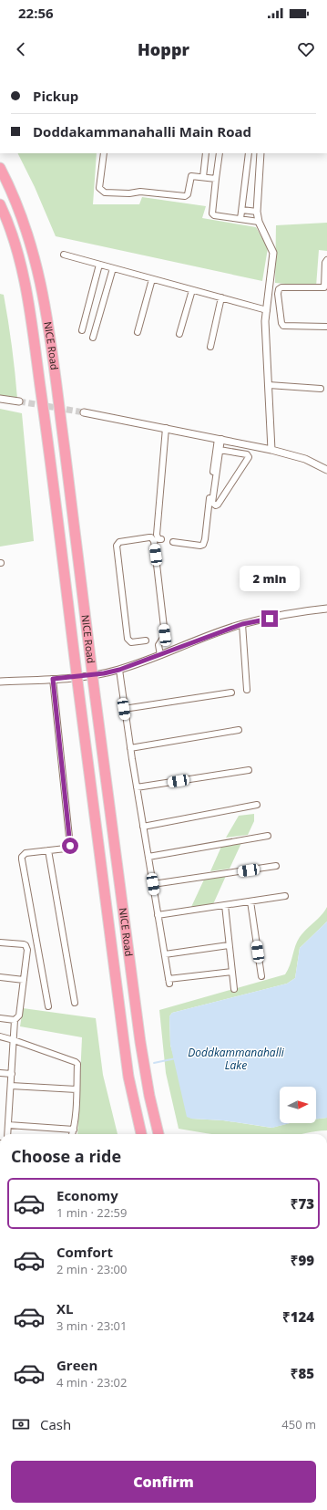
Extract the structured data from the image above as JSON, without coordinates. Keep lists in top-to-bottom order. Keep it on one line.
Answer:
{"streets":{"highway":["NICE Road"]},"water":["Doddkammanahalli Lake"],"north":"right","page":{"status":"22:56","header":"Hoppr","banner":["Pickup","Doddakammanahalli Main Road"],"bubble":"2 min","heading":"Choose a ride","list":[{"name":"Economy","note":"1 min · 22:59","value":"₹73"},{"name":"Comfort","note":"2 min · 23:00","value":"₹99"},{"name":"XL","note":"3 min · 23:01","value":"₹124"},{"name":"Green","note":"4 min · 23:02","value":"₹85"}],"pay":["Cash","450 m"],"buttons":"Confirm"}}
